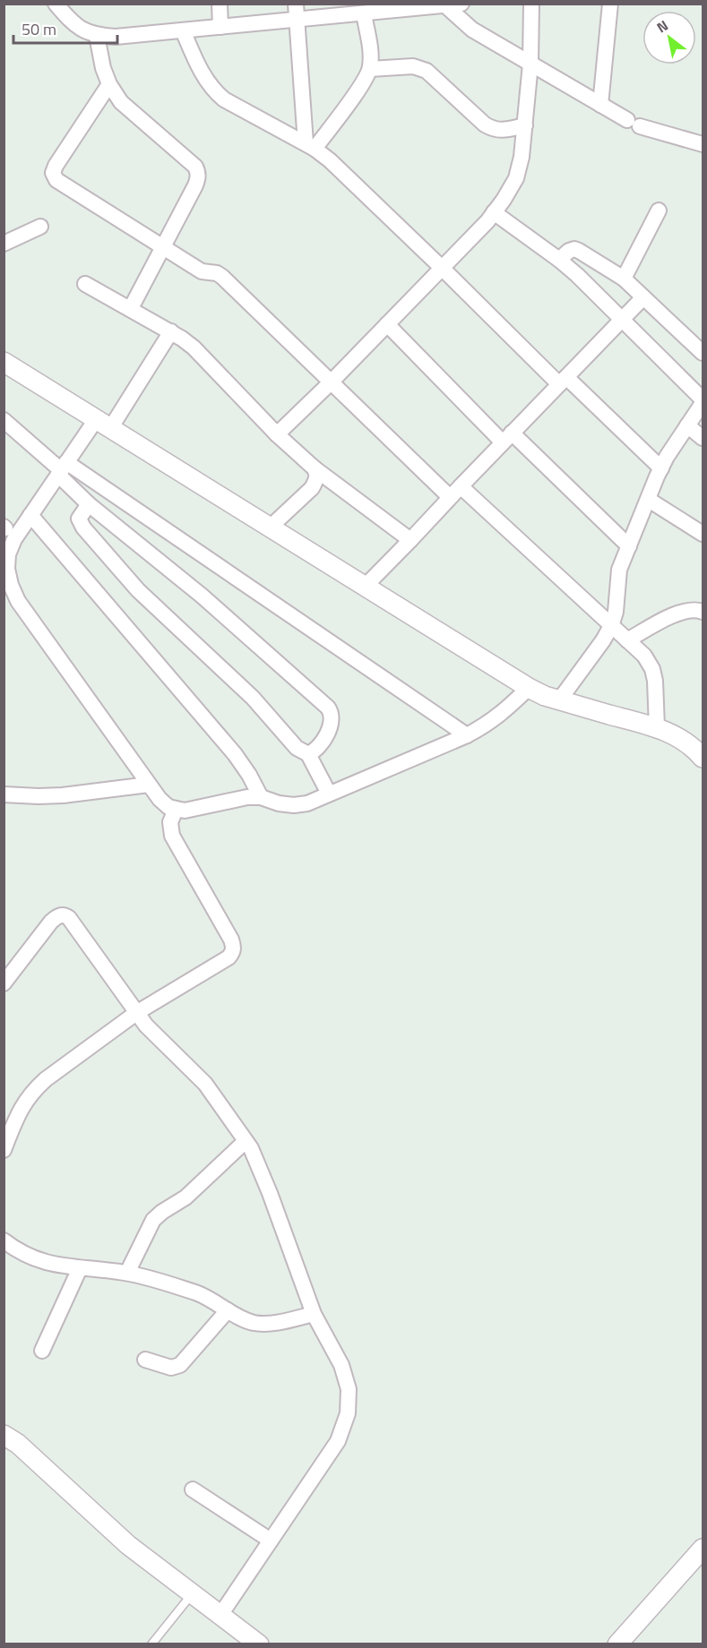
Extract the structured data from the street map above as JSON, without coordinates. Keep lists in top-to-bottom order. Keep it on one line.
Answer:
{"scale_bar":"50 m","north":"top left"}
